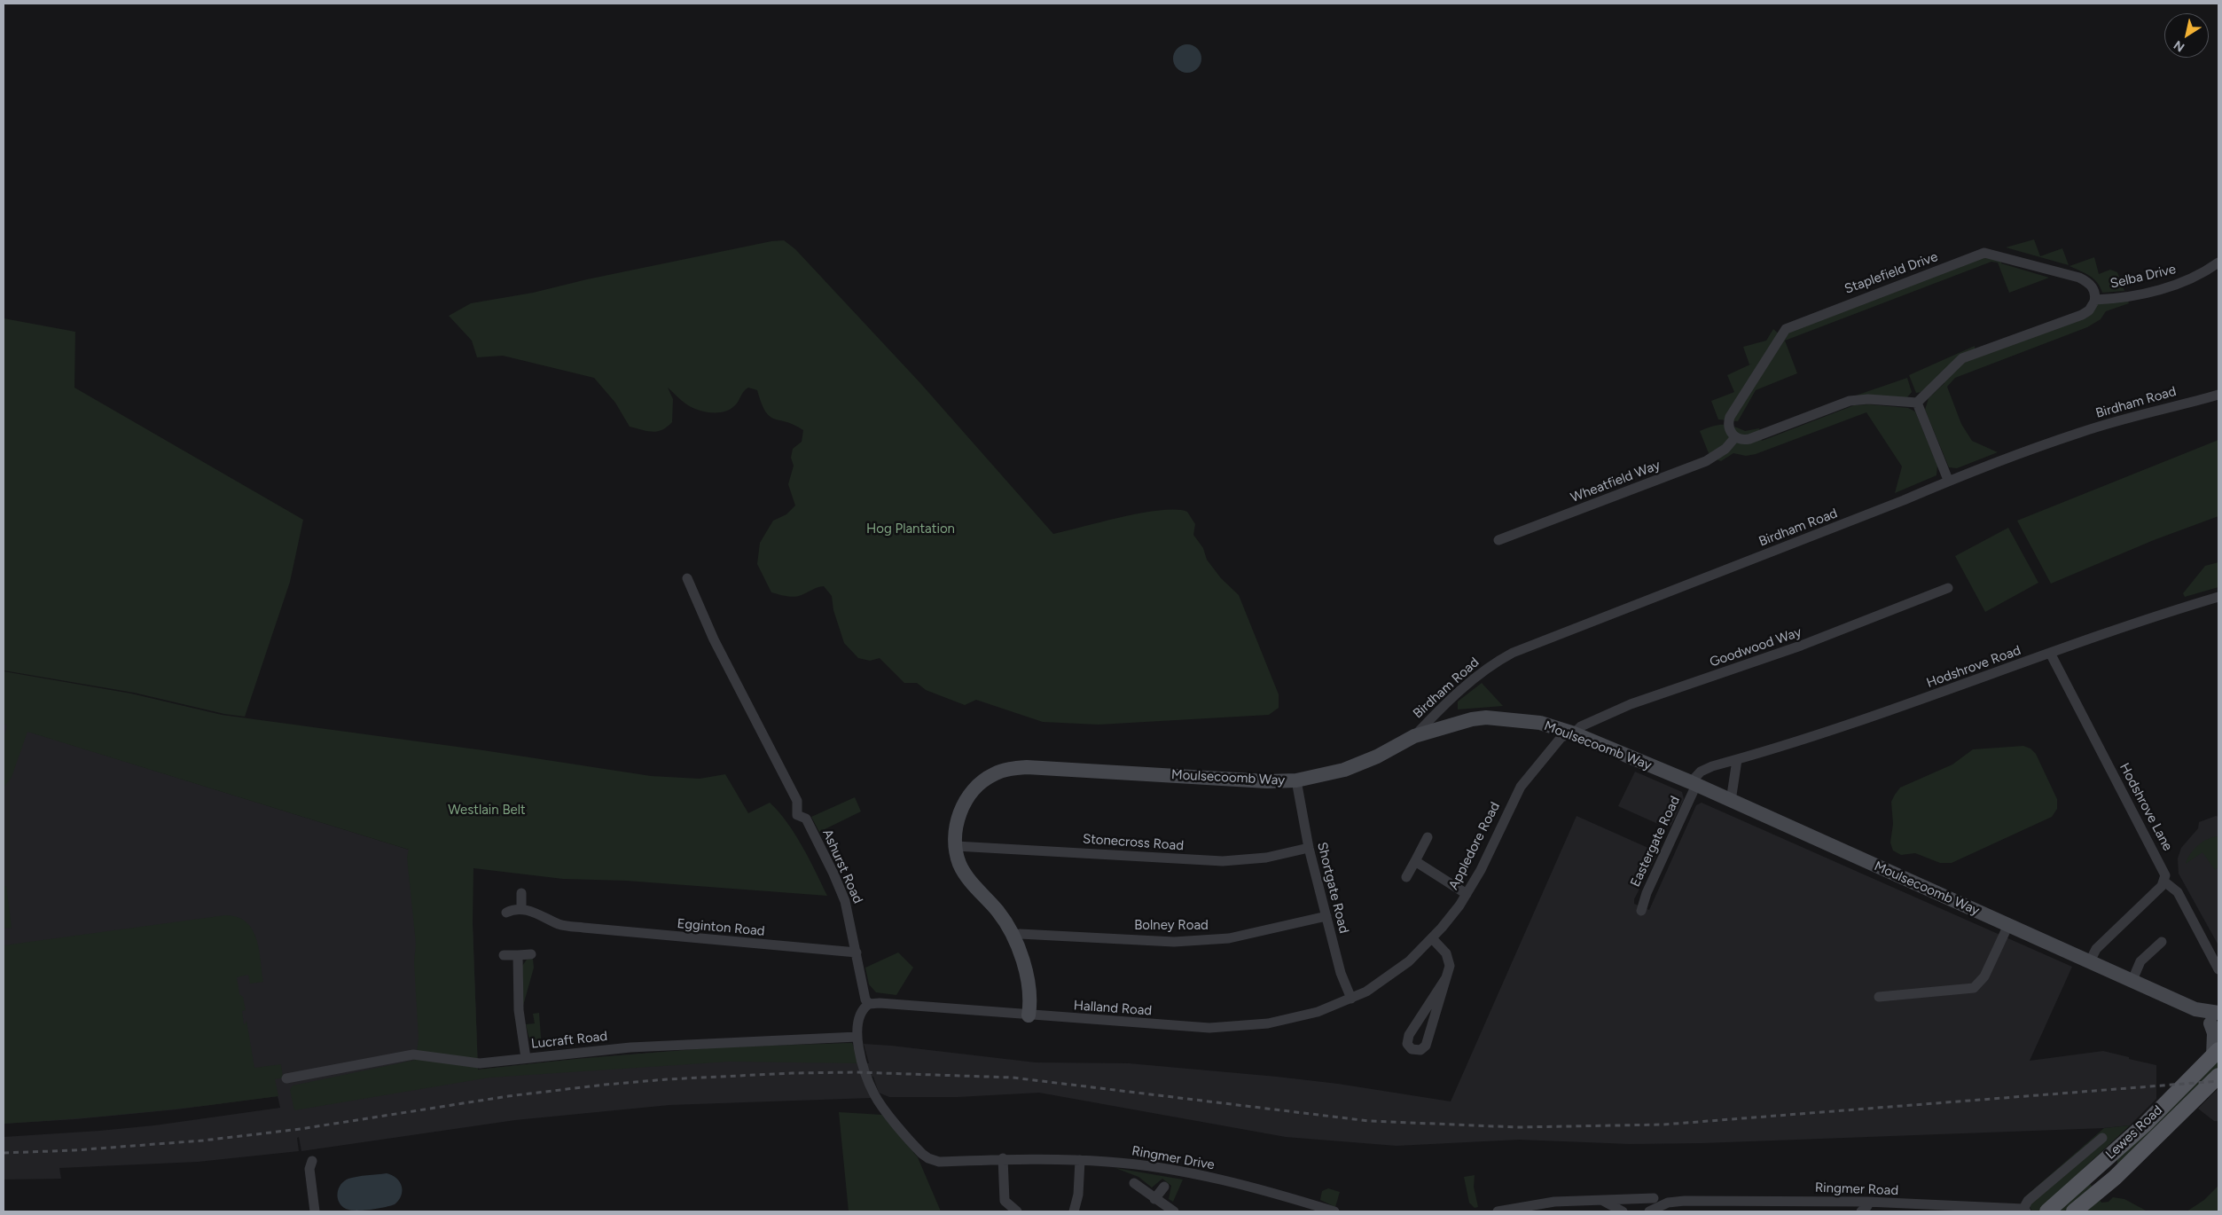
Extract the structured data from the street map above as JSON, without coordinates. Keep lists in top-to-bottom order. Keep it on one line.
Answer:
{"streets":{"main road":["Lewes Road"],"street":["Staplefield Drive","Selba Drive","Birdham Road","Wheatfield Way","Goodwood Way","Hodshrove Road","Moulsecoomb Way","Hodshrove Lane","Eastergate Road","Stonecross Road","Appledore Road","Ashurst Road","Shortgate Road","Bolney Road","Egginton Road","Halland Road","Lucraft Road","Ringmer Drive","Ringmer Road"]},"crossings":[["Staplefield Drive","Selba Drive"],["Staplefield Drive","Wheatfield Way"],["Birdham Road","Moulsecoomb Way"],["Goodwood Way","Moulsecoomb Way"],["Goodwood Way","Appledore Road"],["Hodshrove Road","Moulsecoomb Way"],["Hodshrove Road","Hodshrove Lane"],["Hodshrove Road","Eastergate Road"],["Moulsecoomb Way","Eastergate Road"],["Moulsecoomb Way","Stonecross Road"],["Moulsecoomb Way","Appledore Road"],["Moulsecoomb Way","Shortgate Road"],["Moulsecoomb Way","Bolney Road"],["Moulsecoomb Way","Halland Road"],["Stonecross Road","Shortgate Road"],["Appledore Road","Shortgate Road"],["Appledore Road","Halland Road"],["Ashurst Road","Egginton Road"],["Ashurst Road","Halland Road"],["Shortgate Road","Bolney Road"],["Shortgate Road","Halland Road"],["Lucraft Road","Ringmer Drive"]],"parks":["Hog Plantation","Westlain Belt"],"north":"bottom left"}
